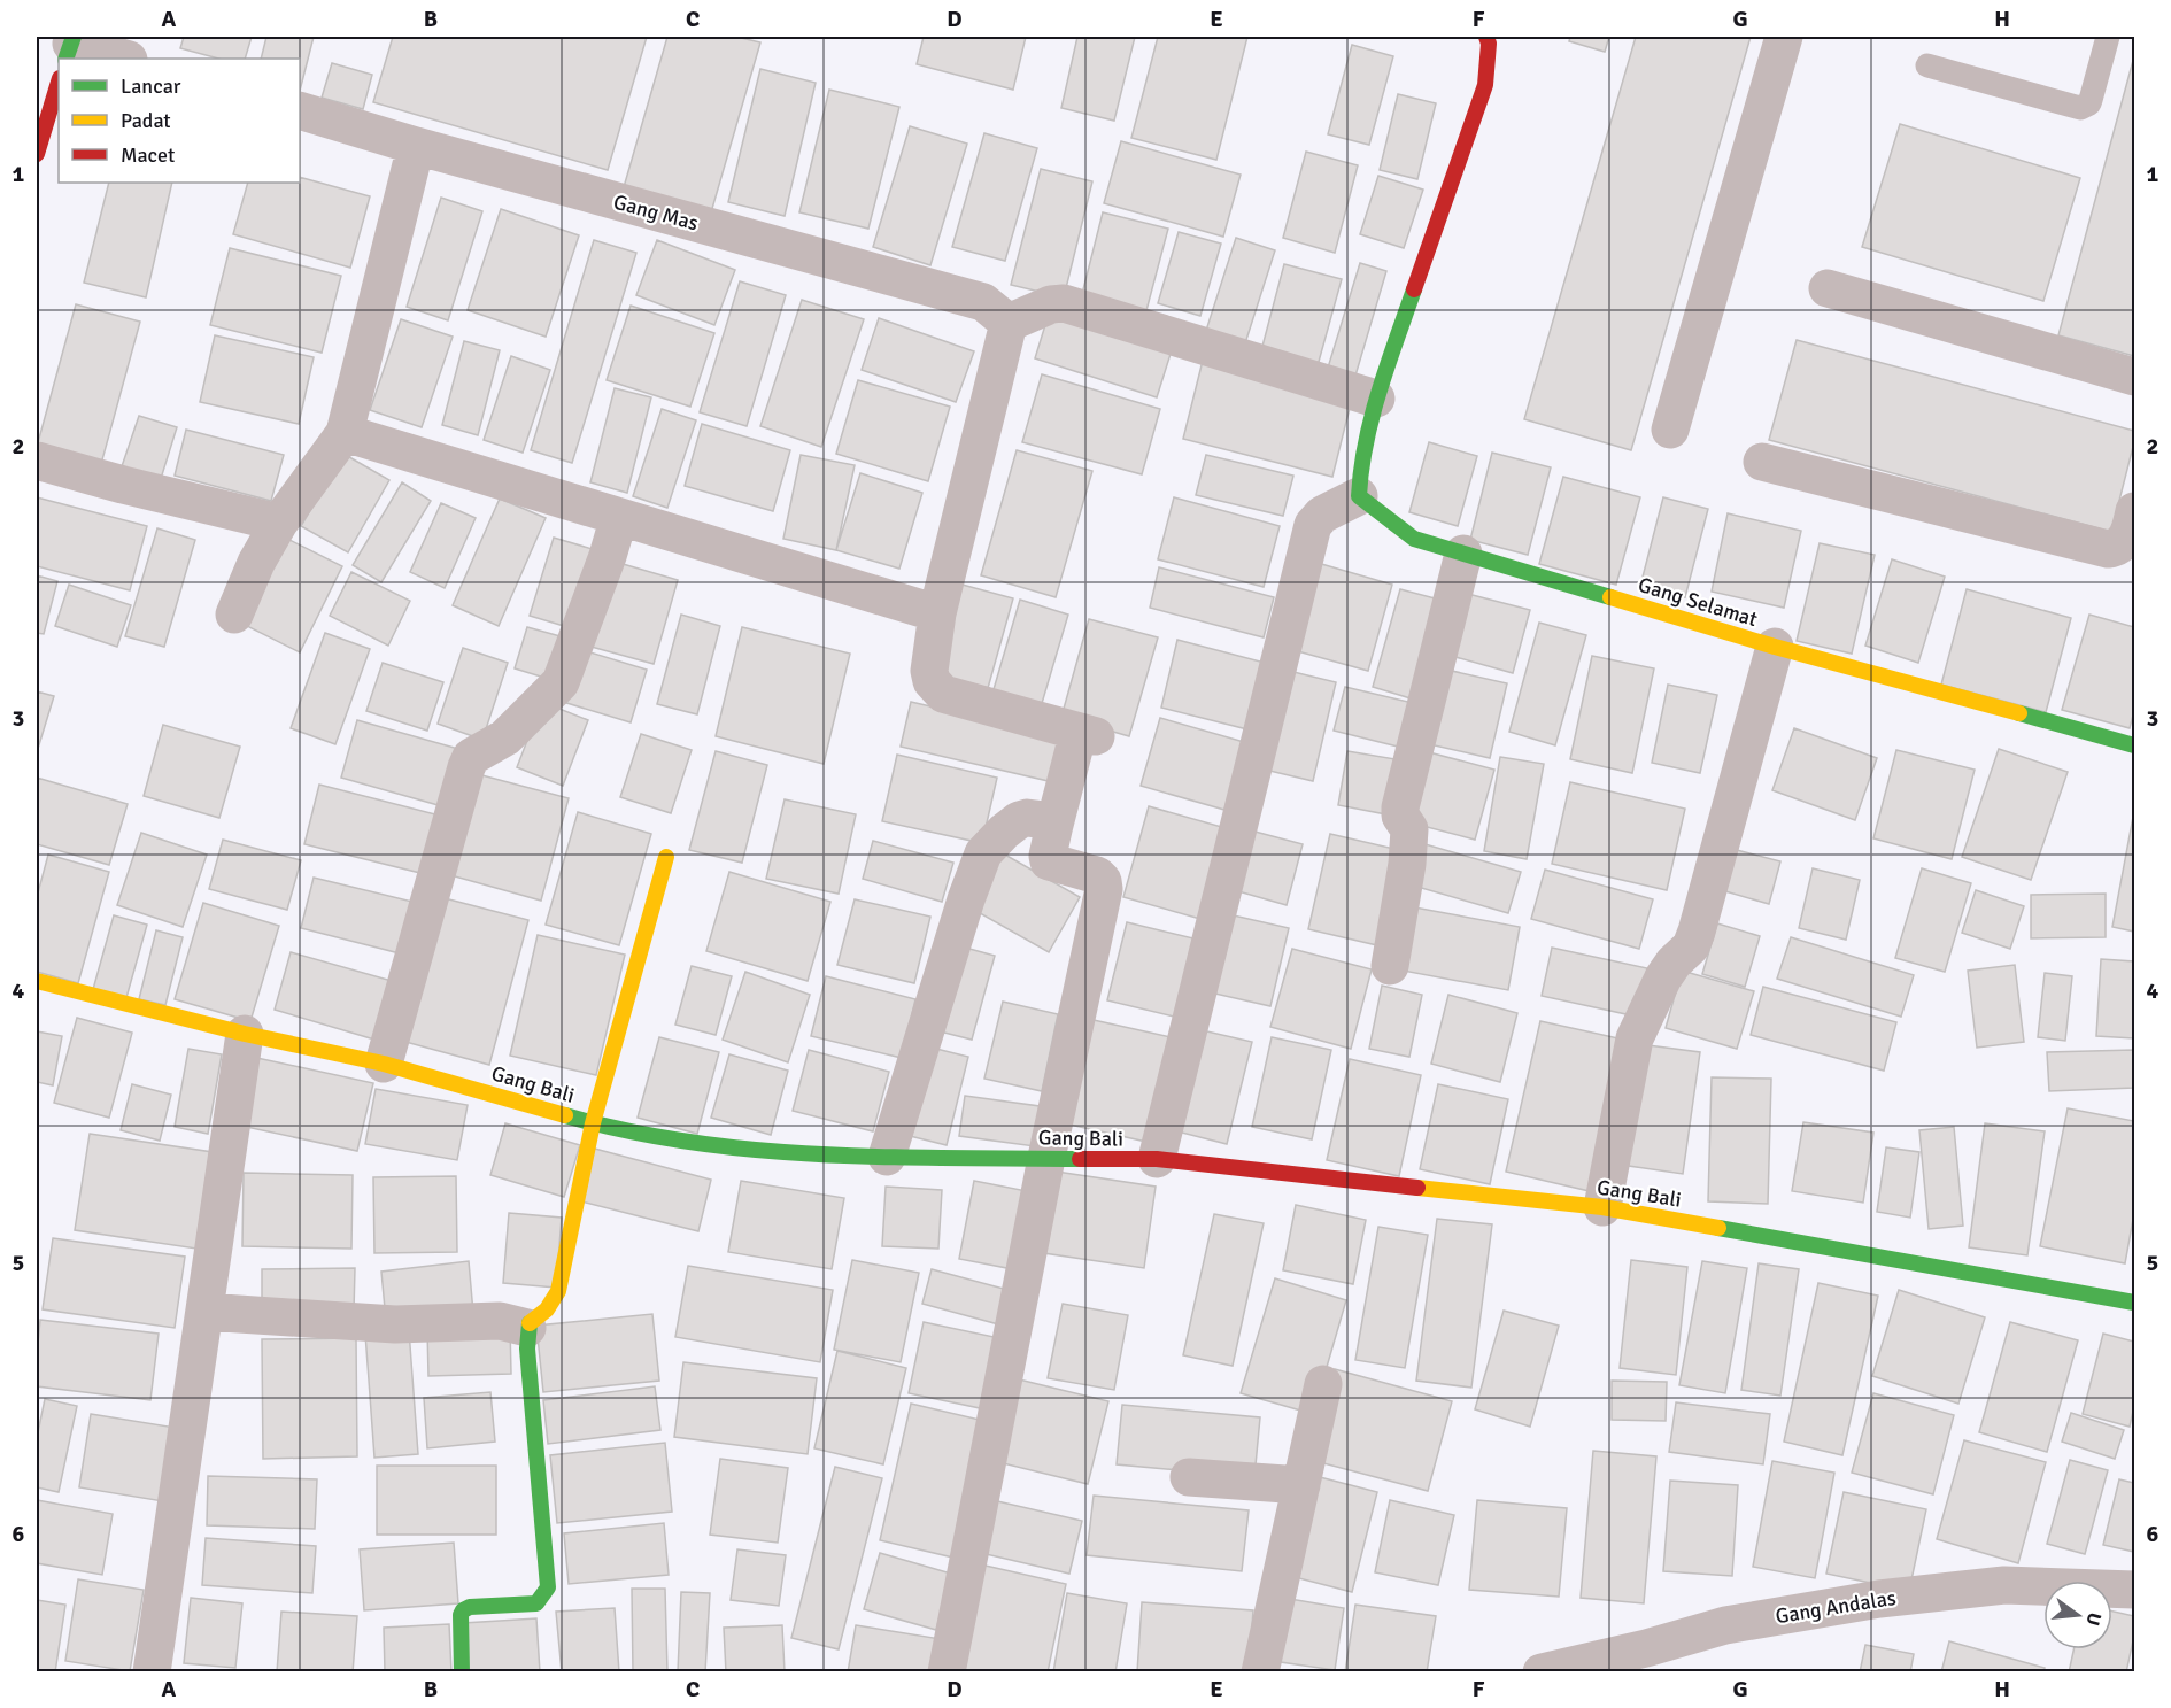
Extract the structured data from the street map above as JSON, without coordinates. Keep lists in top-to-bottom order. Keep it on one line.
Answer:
{"streets":{"street":["Gang Mas","Gang Selamat","Gang Bali","Gang Andalas"]},"legend":["Lancar","Padat","Macet"],"north":"right","grid":{"columns":["A","B","C","D","E","F","G","H"],"rows":["1","2","3","4","5","6"]}}
